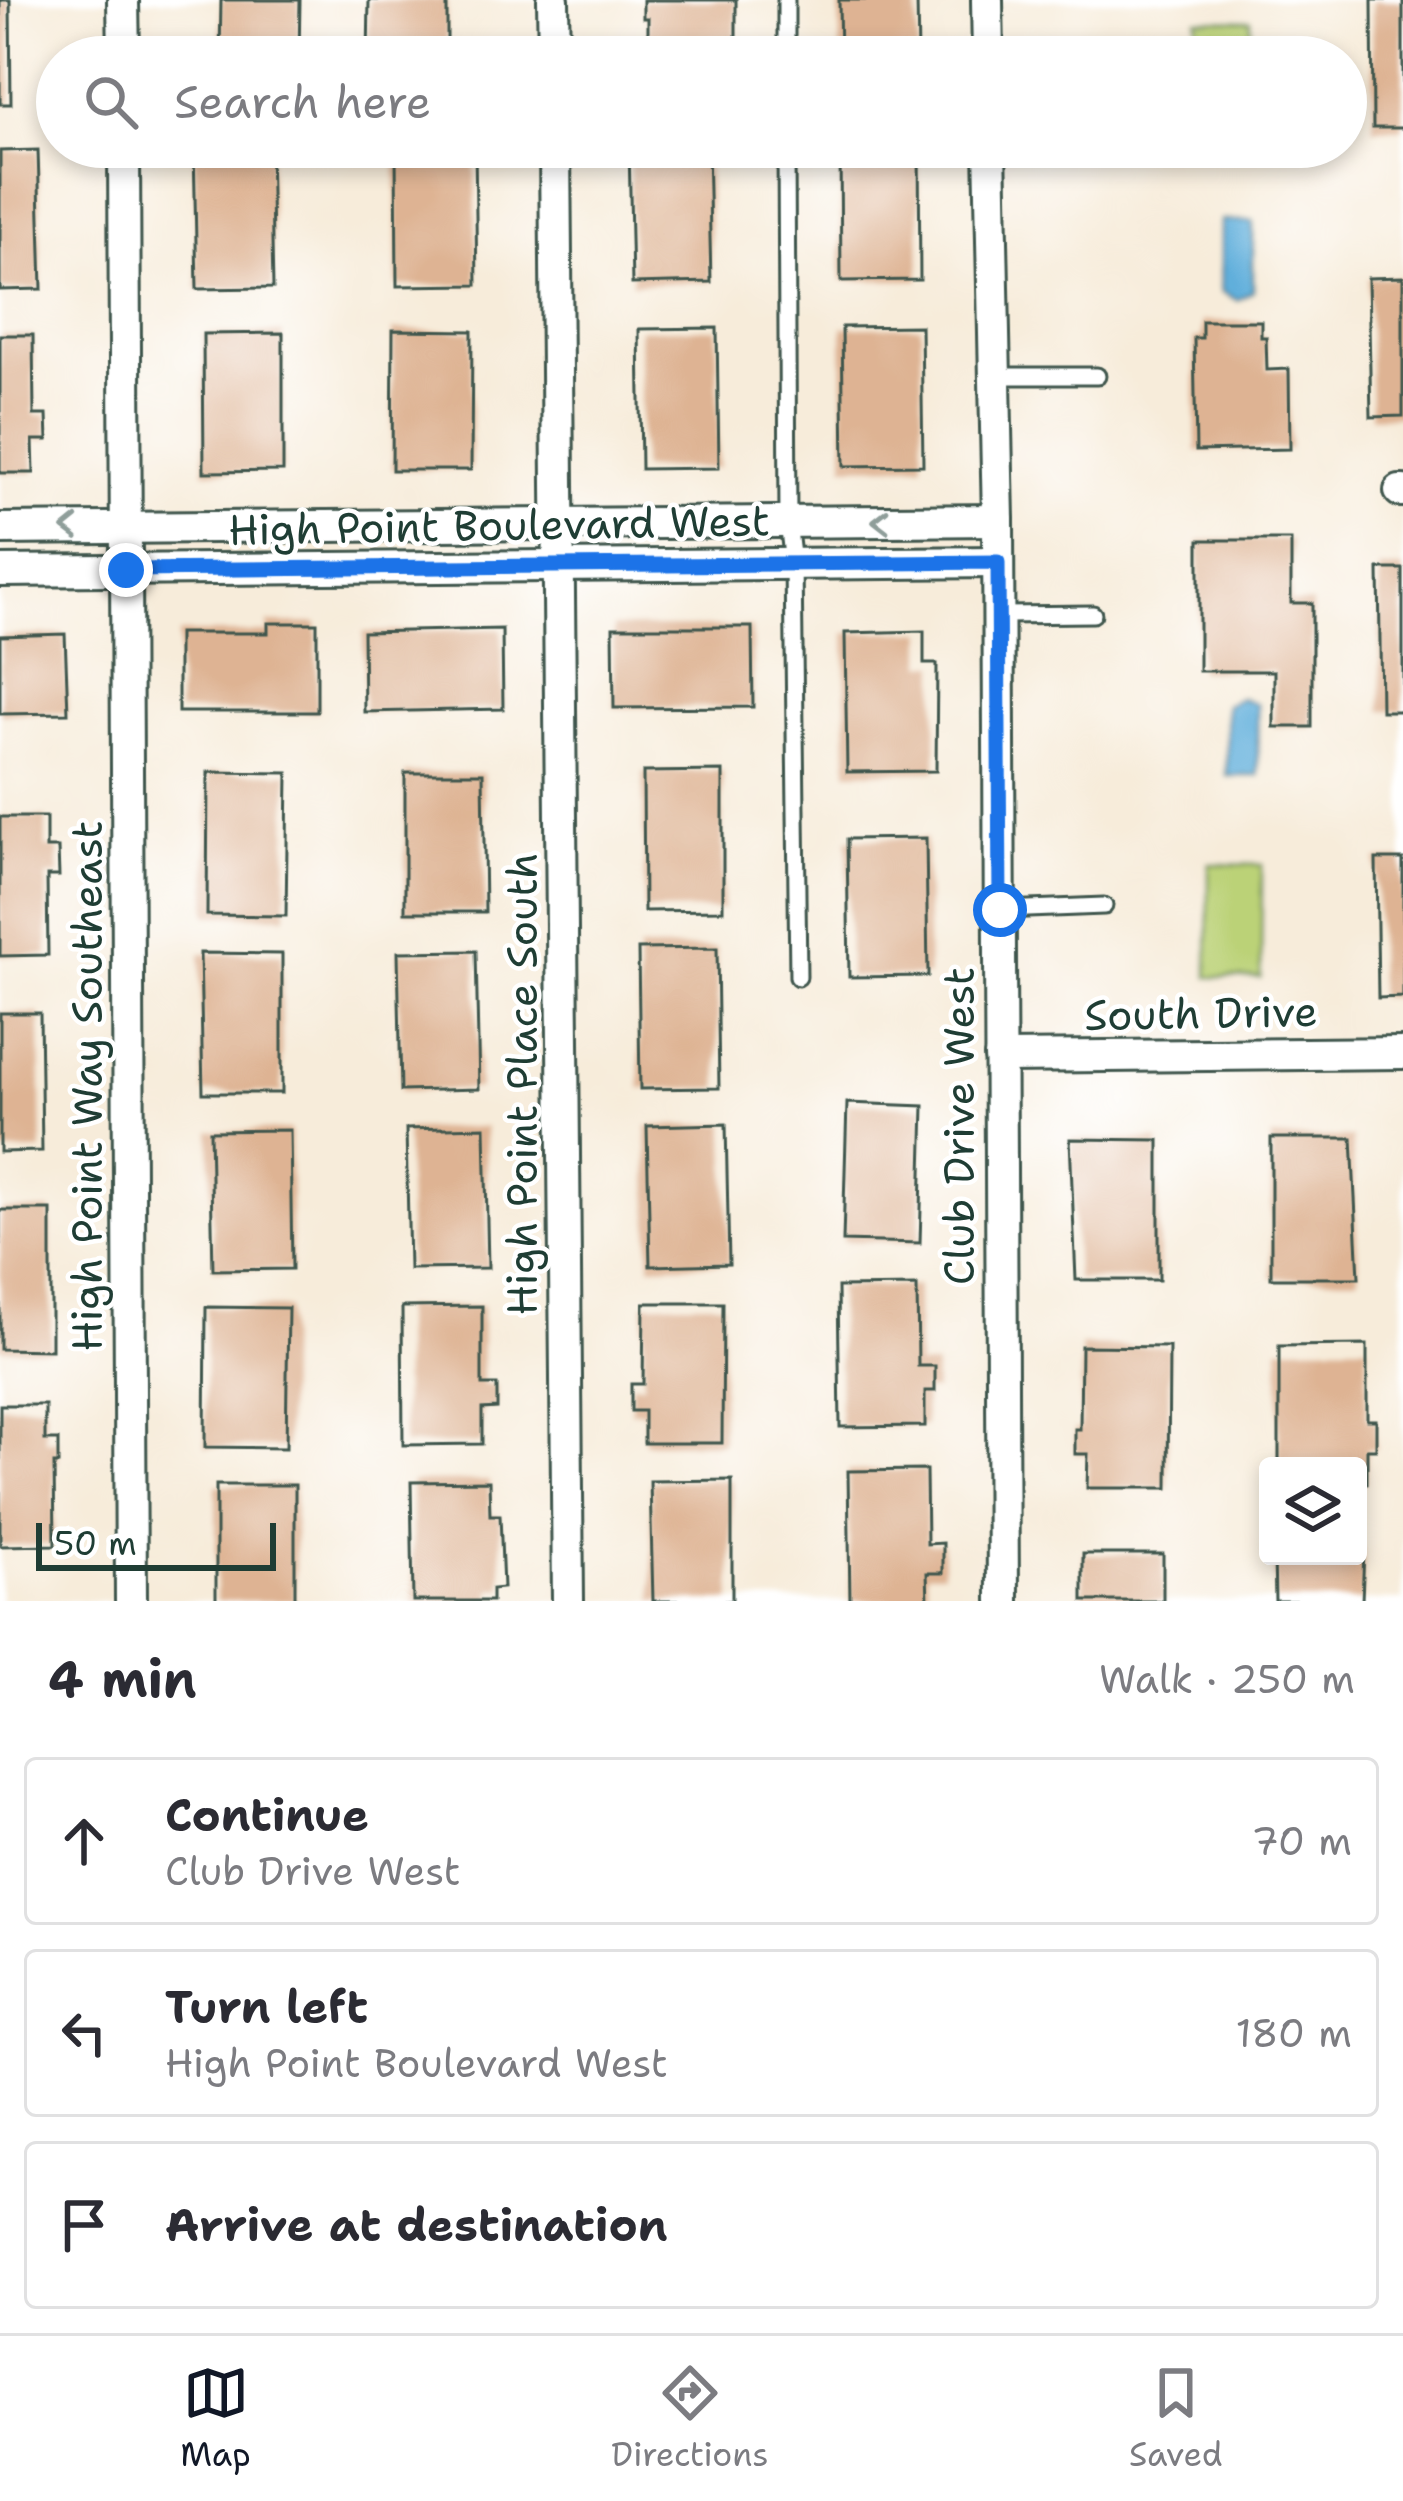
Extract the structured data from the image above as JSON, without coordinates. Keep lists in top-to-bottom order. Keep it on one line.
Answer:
{"streets":{"street":["High Point Boulevard West","South Drive","High Point Place South","High Point Way Southeast","Club Drive West"]},"crossings":[["High Point Boulevard West","High Point Place South"],["High Point Boulevard West","High Point Way Southeast"],["High Point Boulevard West","Club Drive West"],["South Drive","Club Drive West"]],"scale_bar":"50 m","page":{"search":"Search here","scale":"50 m","heading":["4 min","Walk · 250 m"],"list":[["Continue","Club Drive West","70 m"],["Turn left","High Point Boulevard West","180 m"],"Arrive at destination"],"nav":["Map","Directions","Saved"]}}
